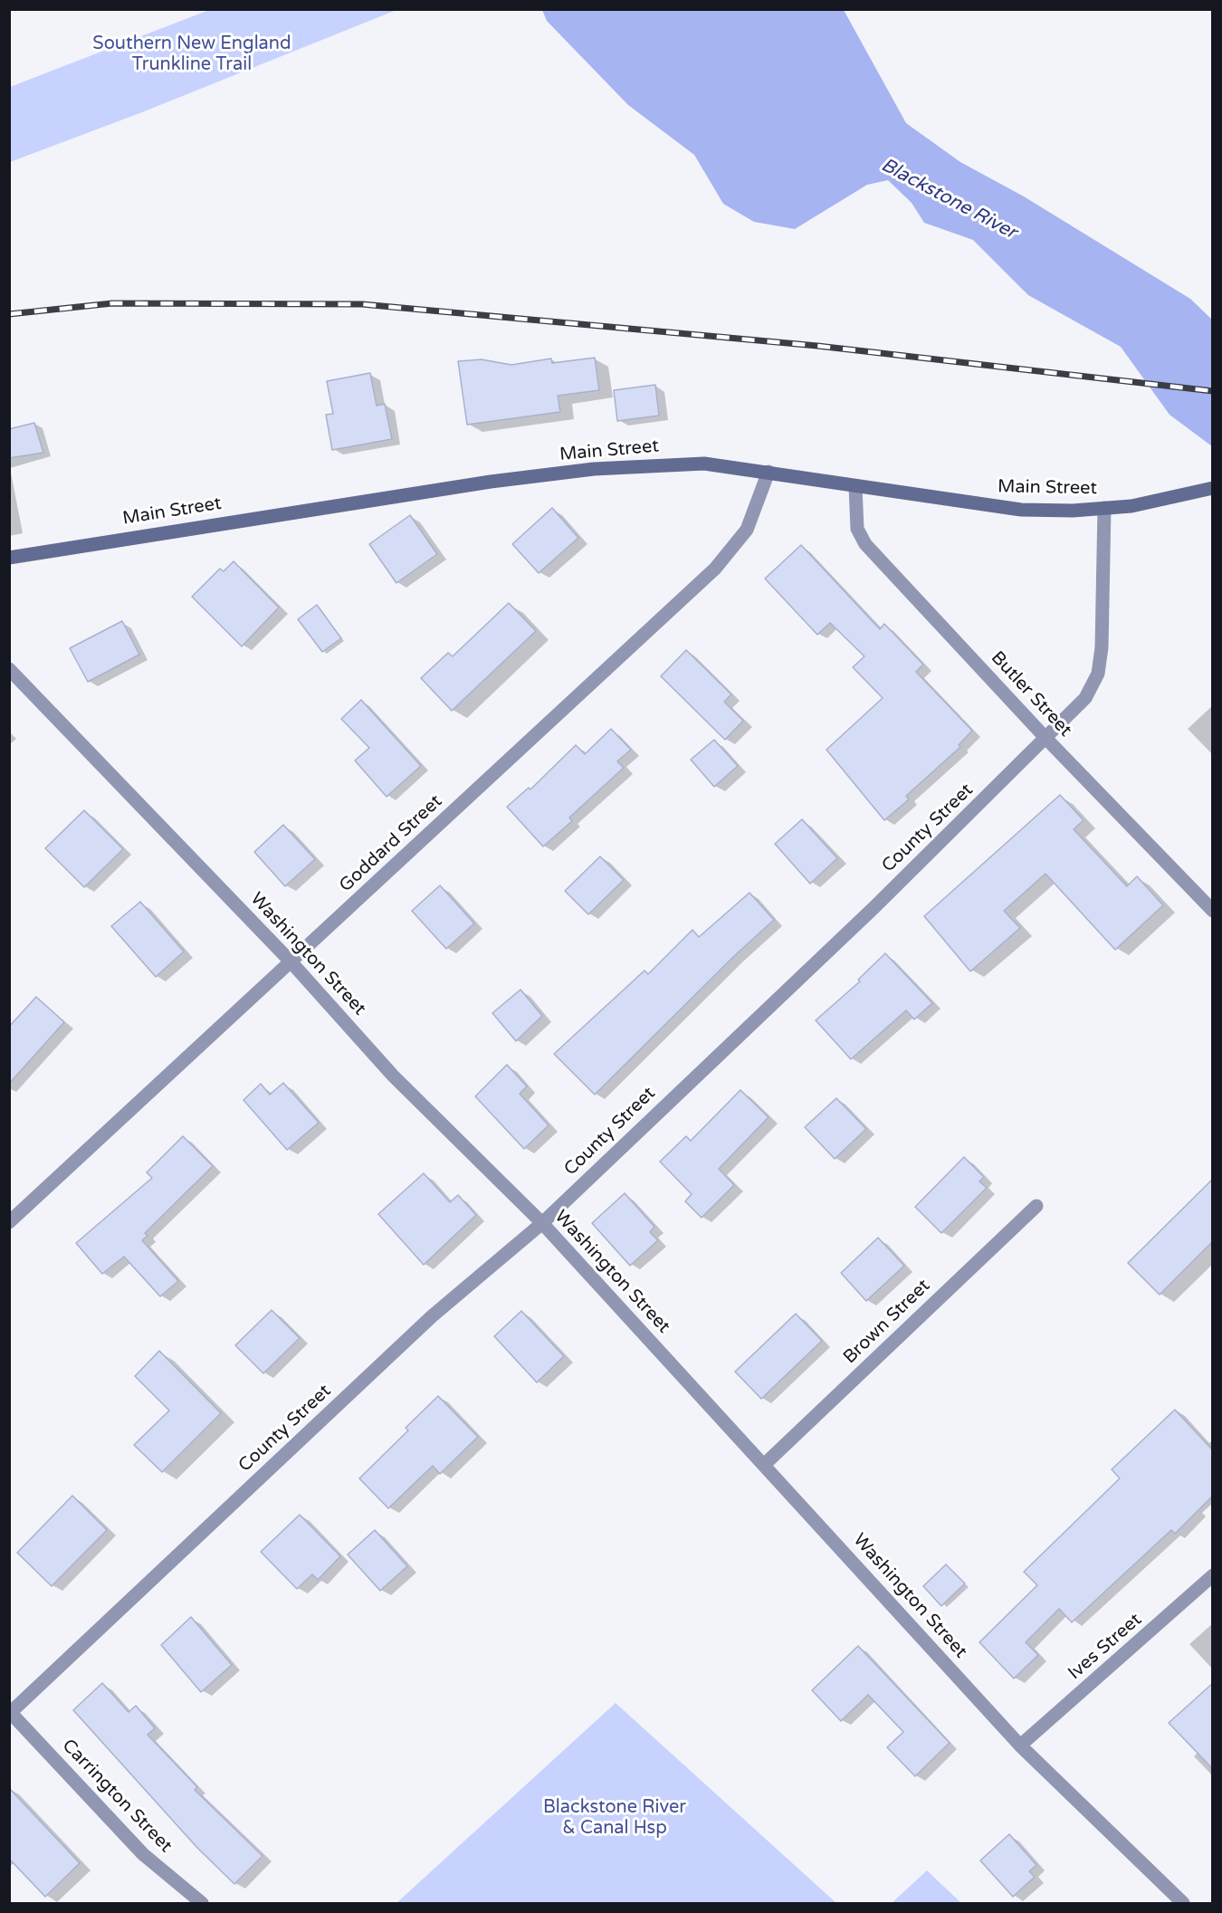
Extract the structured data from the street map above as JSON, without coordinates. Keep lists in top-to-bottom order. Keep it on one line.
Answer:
{"streets":{"main road":["Main Street"],"street":["Butler Street","County Street","Goddard Street","Washington Street","Brown Street","Ives Street","Carrington Street"]},"crossings":[["Main Street","Butler Street"],["Main Street","County Street"],["Main Street","Goddard Street"],["Butler Street","County Street"],["County Street","Washington Street"],["County Street","Carrington Street"],["Goddard Street","Washington Street"],["Washington Street","Brown Street"],["Washington Street","Ives Street"]],"water":["Blackstone River"],"parks":["Southern New England Trunkline Trail","Blackstone River & Canal Hsp"]}
